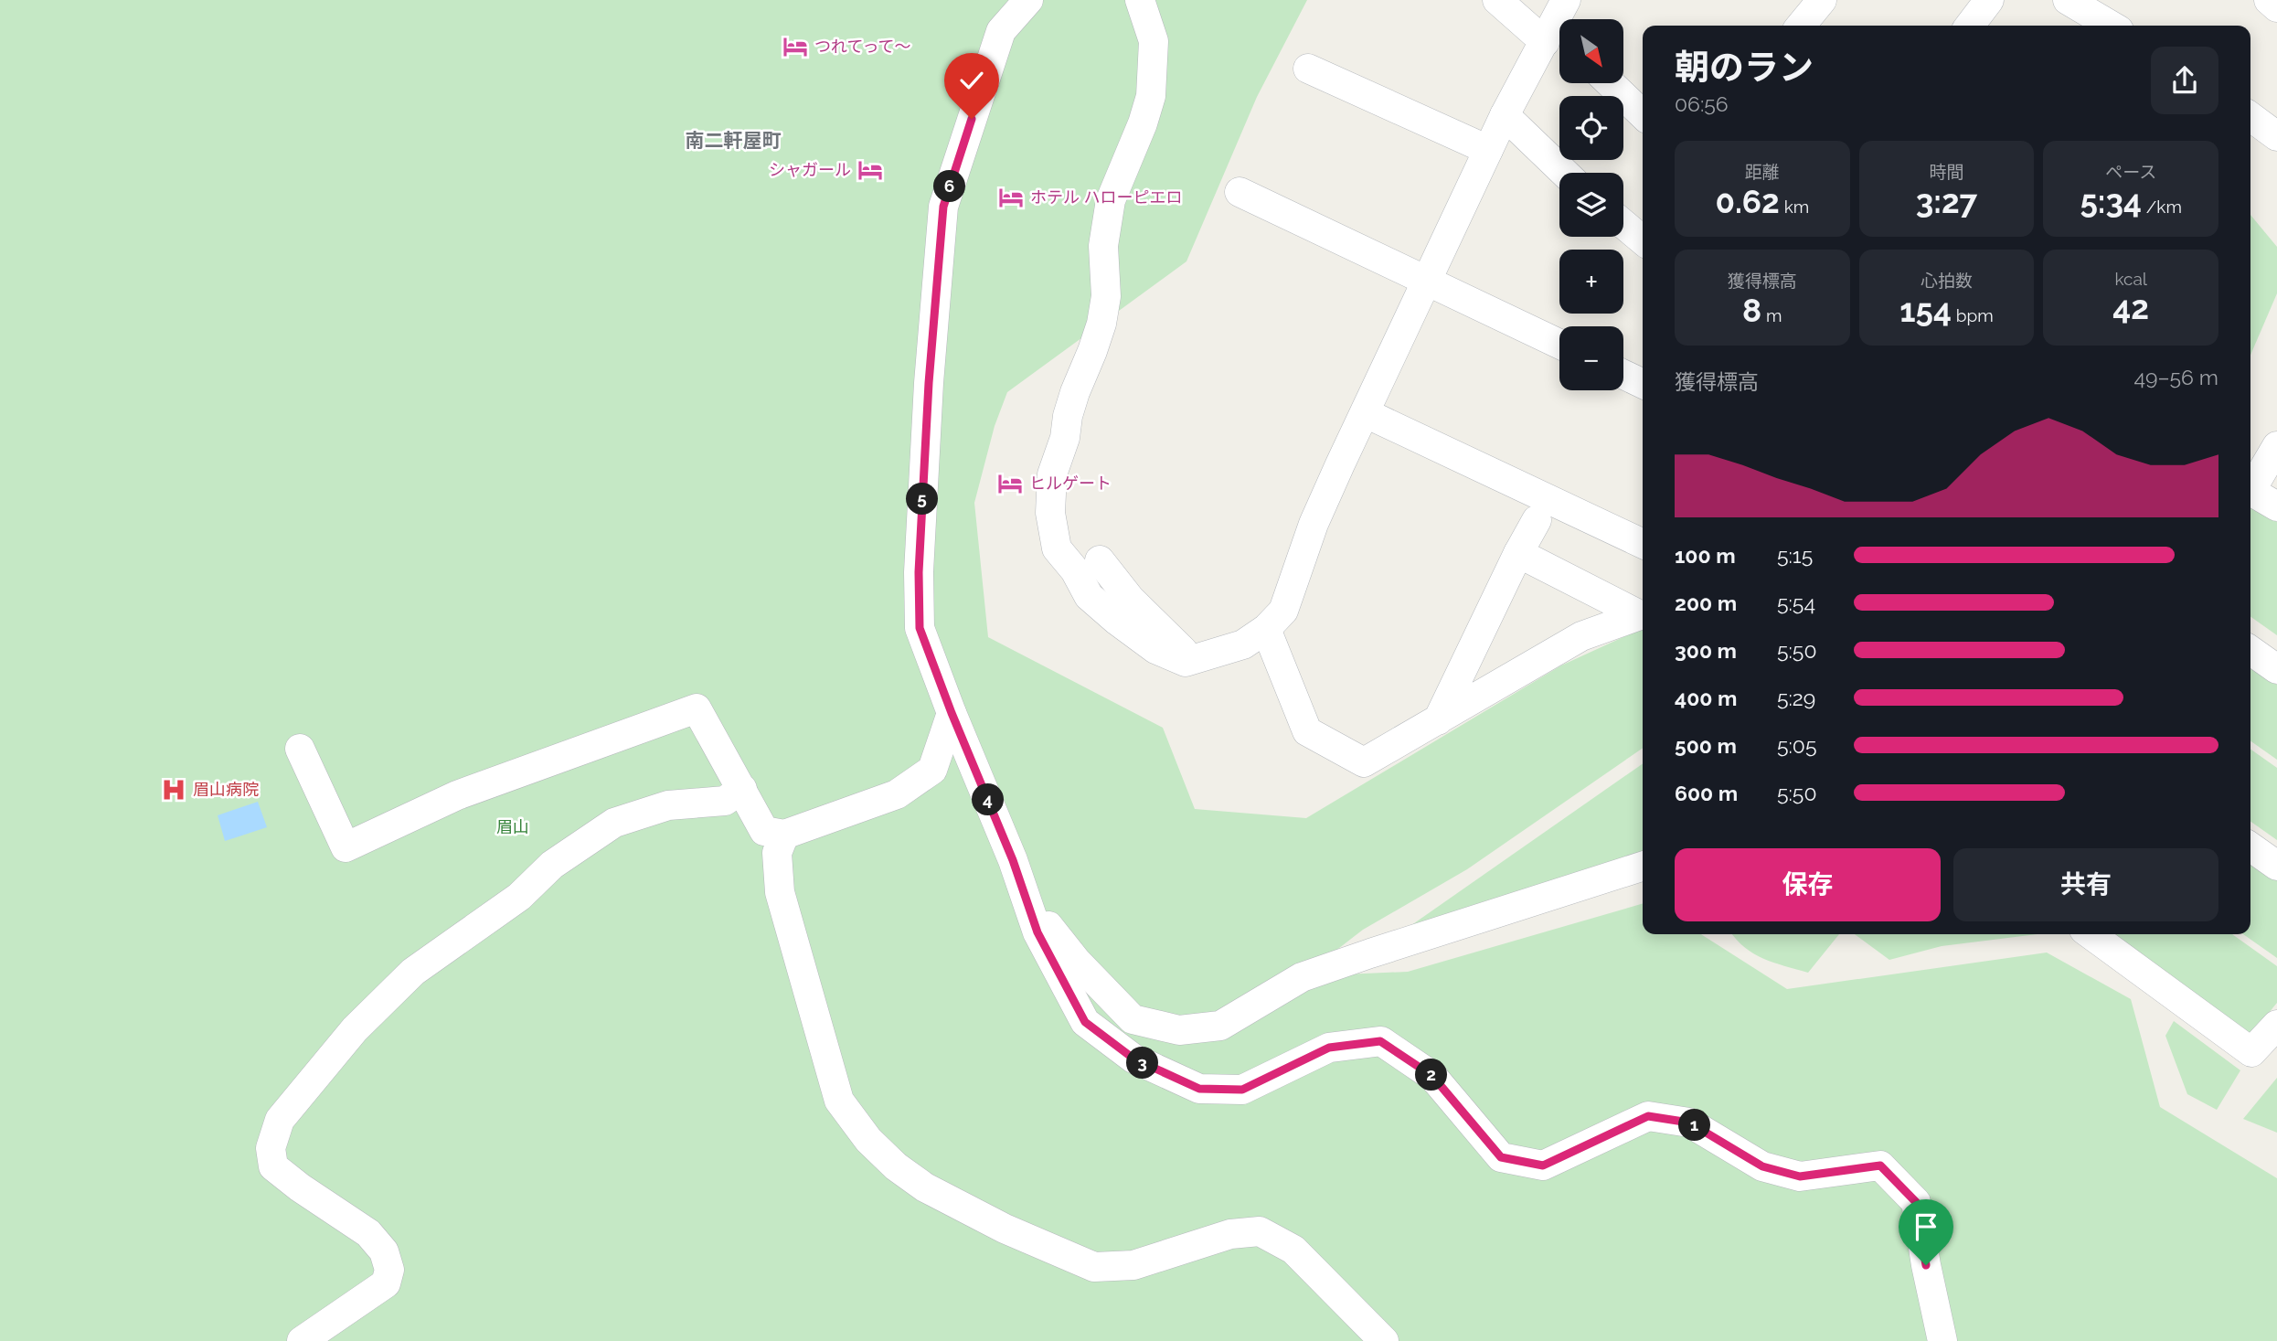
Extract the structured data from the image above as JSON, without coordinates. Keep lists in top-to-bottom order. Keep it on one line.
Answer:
{"districts":["南二軒屋町"],"parks":["眉山"],"places":{"hotel":["つれてって～","シャガール","ホテル ハローピエロ","ヒルゲート"],"hospital":["眉山病院"]},"north":"bottom right","page":{"map_buttons":["+","−"],"heading":["朝のラン","06:56"],"stats":[["距離","0.62 km"],["時間","3:27"],["ペース","5:34 /km"],["獲得標高","8 m"],["心拍数","154 bpm"],["kcal","42"]],"pins":["6","5","4","3","2","1"],"chart":["獲得標高","49–56 m"],"list":[{"name":"100 m","note":"5:15"},{"name":"200 m","note":"5:54"},{"name":"300 m","note":"5:50"},{"name":"400 m","note":"5:29"},{"name":"500 m","note":"5:05"},{"name":"600 m","note":"5:50"}],"buttons":["保存","共有"]}}
